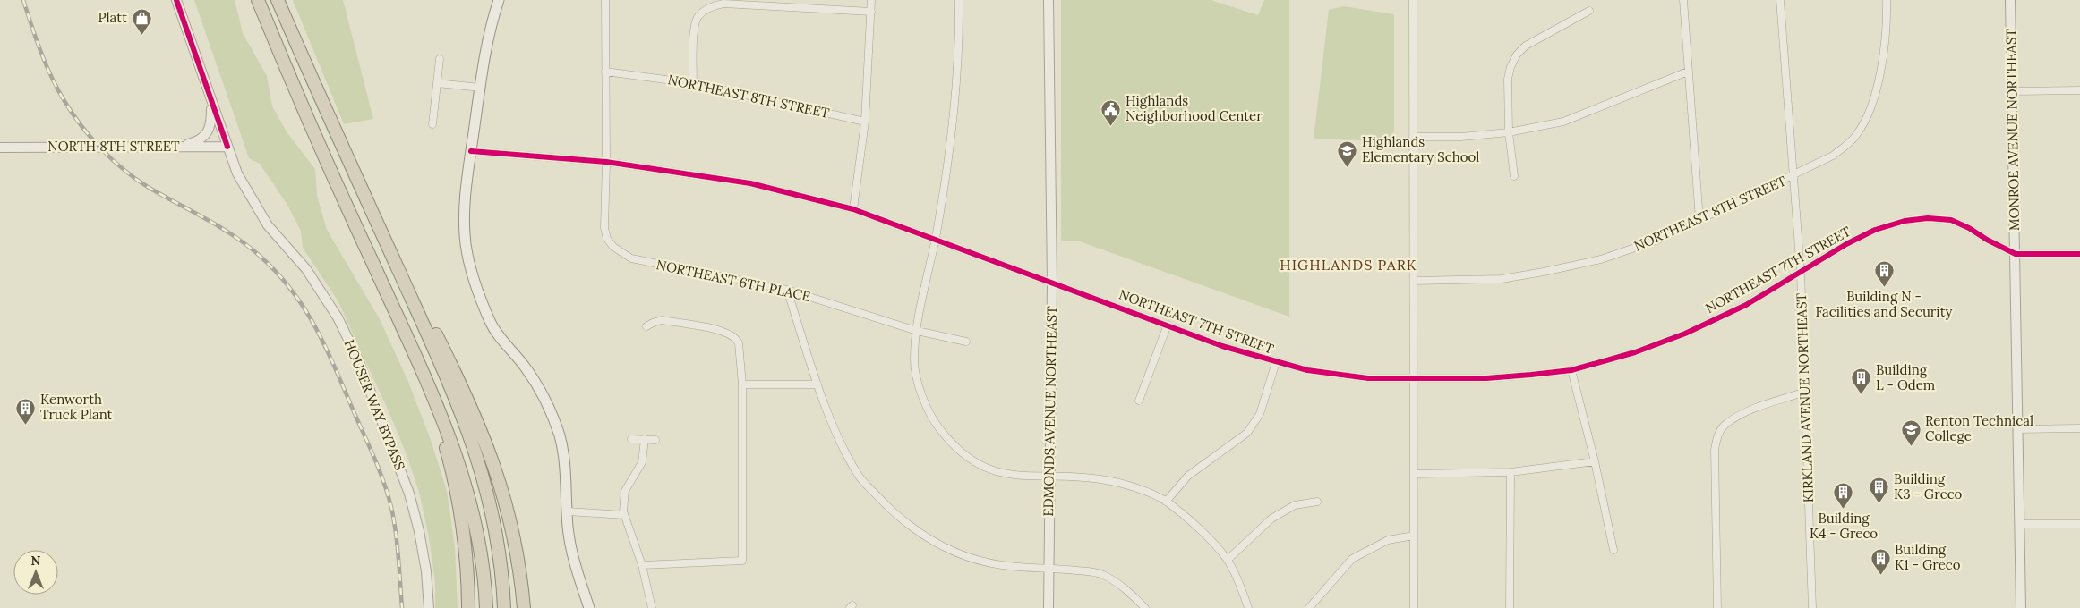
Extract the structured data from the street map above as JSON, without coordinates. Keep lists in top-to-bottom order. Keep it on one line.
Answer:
{"streets":{"street":["NORTHEAST 8TH STREET","MONROE AVENUE NORTHEAST","NORTH 8TH STREET","NORTHEAST 7TH STREET","NORTHEAST 6TH PLACE","KIRKLAND AVENUE NORTHEAST","HOUSER WAY BYPASS","EDMONDS AVENUE NORTHEAST"]},"crossings":[["NORTHEAST 8TH STREET","NORTHEAST 6TH PLACE"],["NORTHEAST 8TH STREET","KIRKLAND AVENUE NORTHEAST"],["MONROE AVENUE NORTHEAST","NORTHEAST 7TH STREET"],["NORTH 8TH STREET","HOUSER WAY BYPASS"],["NORTHEAST 7TH STREET","NORTHEAST 6TH PLACE"],["NORTHEAST 7TH STREET","KIRKLAND AVENUE NORTHEAST"],["NORTHEAST 7TH STREET","EDMONDS AVENUE NORTHEAST"]],"districts":["HIGHLANDS PARK"],"places":{"shop":["Platt"],"public building":["Highlands Neighborhood Center"],"school or university":["Highlands Elementary School","Renton Technical College"],"building":["Building N - Facilities and Security","Building L - Odem","Kenworth Truck Plant","Building K3 - Greco","Building K4 - Greco","Building K1 - Greco"]},"north":"top"}
